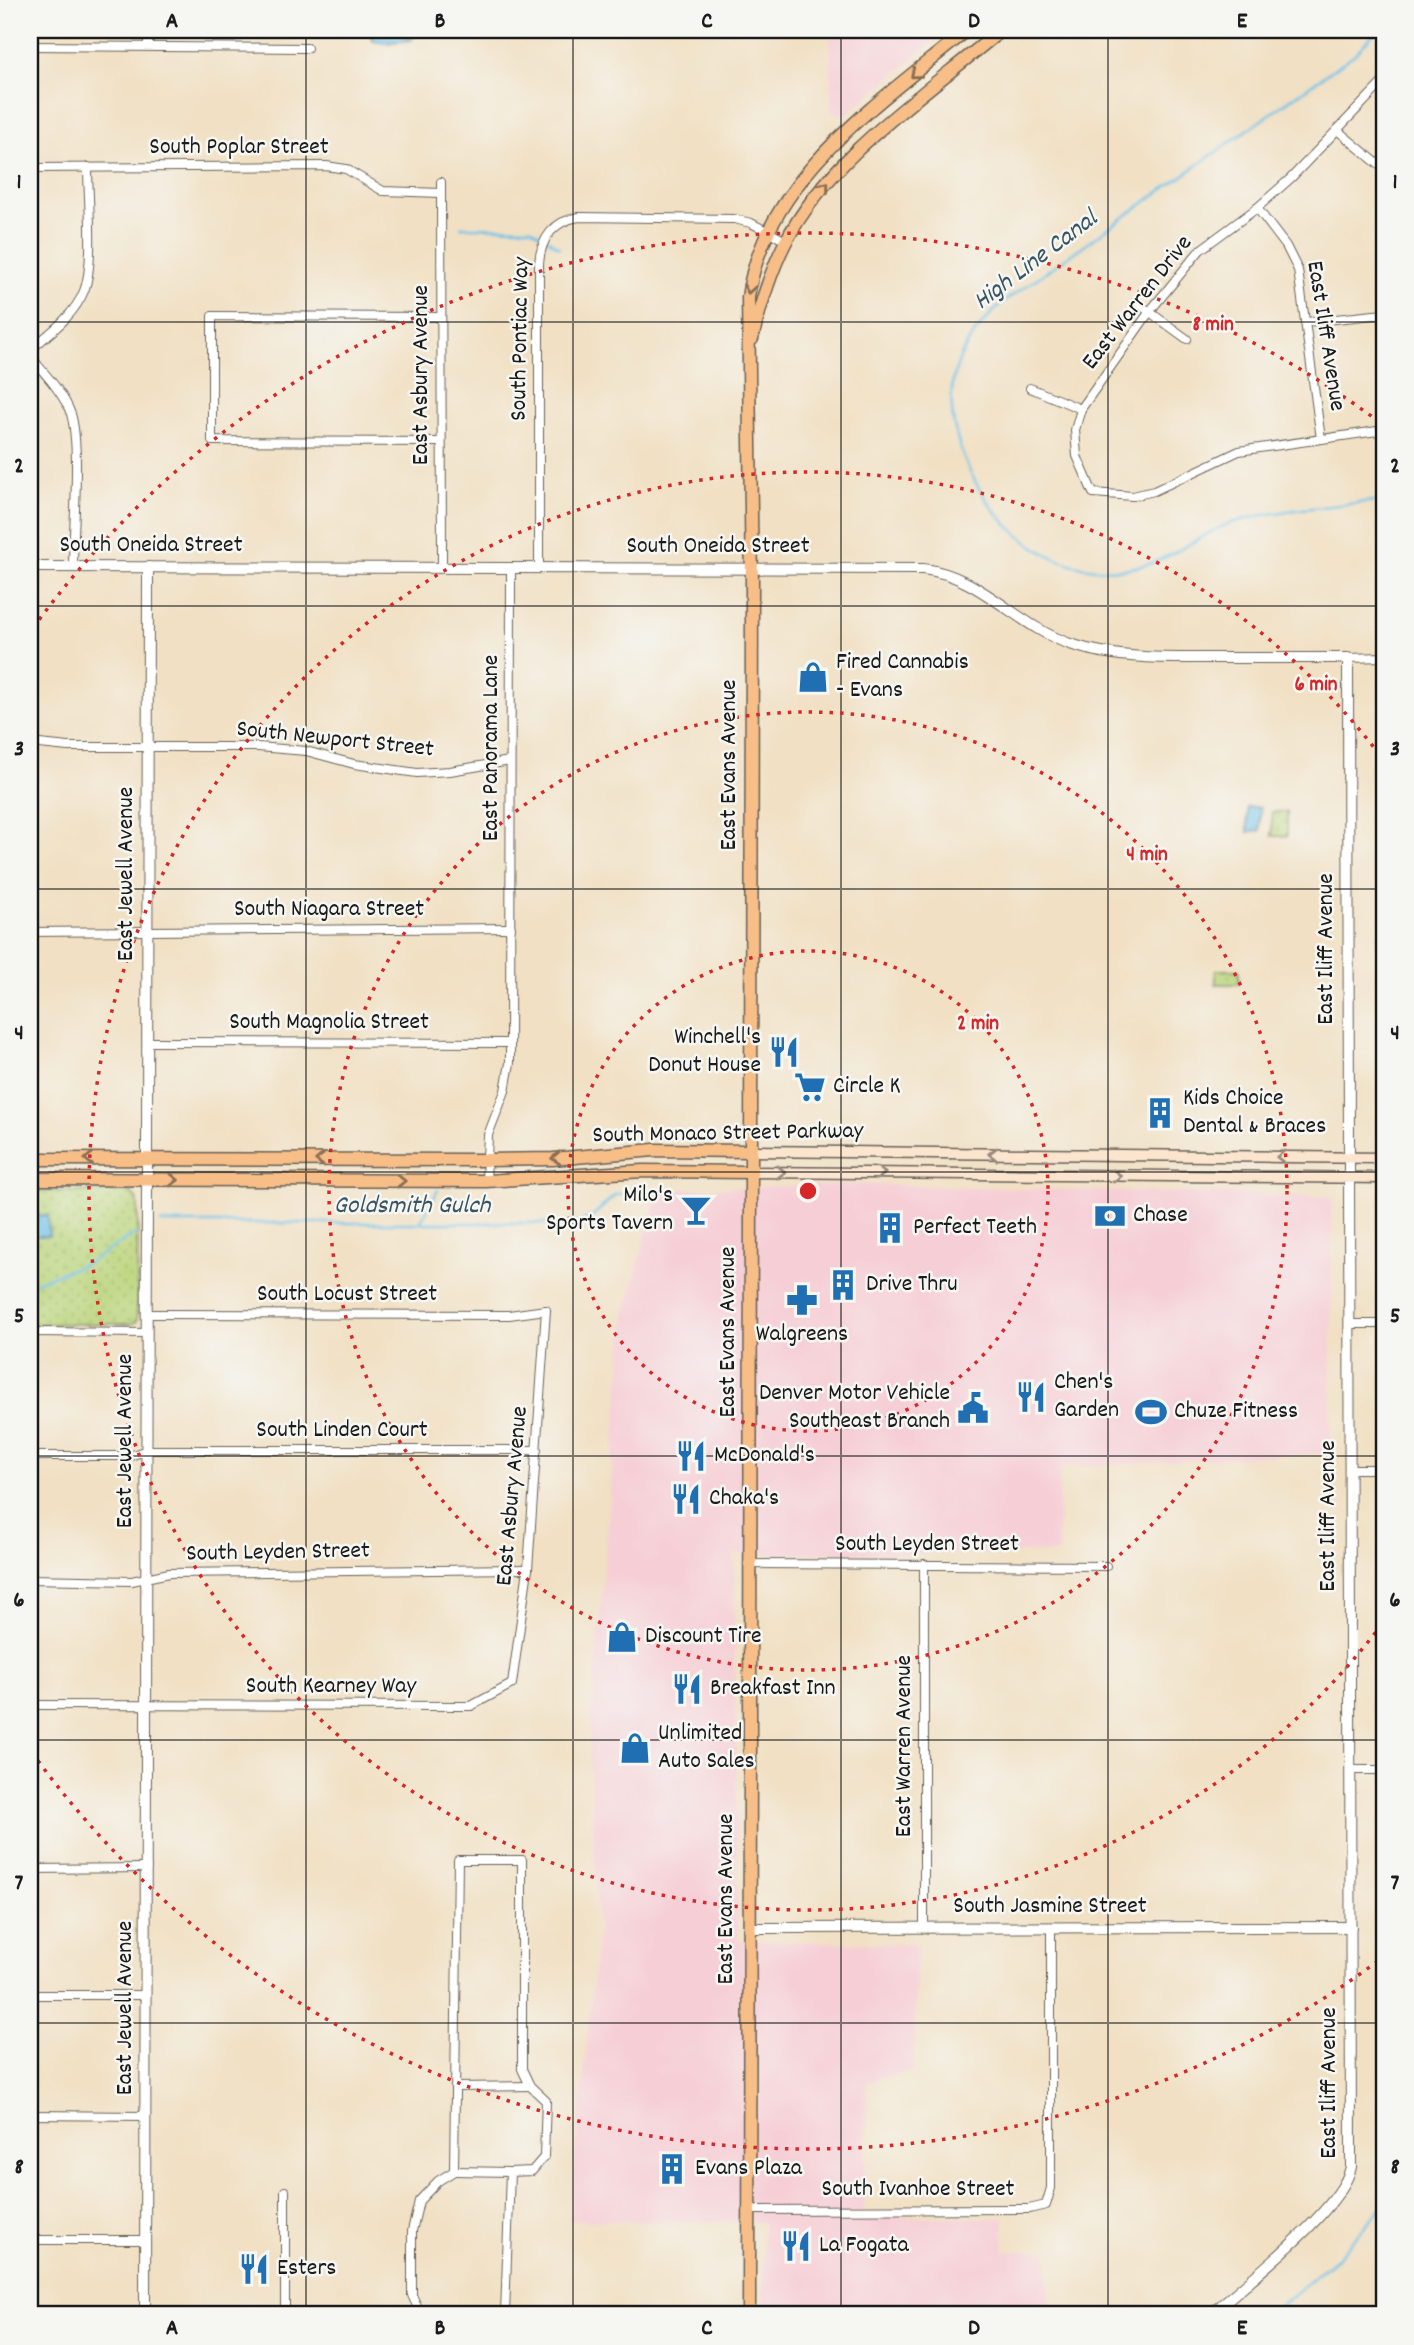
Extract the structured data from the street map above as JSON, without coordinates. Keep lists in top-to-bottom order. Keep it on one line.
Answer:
{"streets":{"main road":["East Evans Avenue","South Monaco Street Parkway"],"street":["South Poplar Street","East Warren Drive","East Iliff Avenue","South Pontiac Way","East Asbury Avenue","South Oneida Street","South Newport Street","East Panorama Lane","East Jewell Avenue","South Niagara Street","South Magnolia Street","South Locust Street","South Linden Court","South Leyden Street","South Kearney Way","East Warren Avenue","South Jasmine Street","South Ivanhoe Street"]},"crossings":[["South Poplar Street","East Asbury Avenue"],["East Warren Drive","East Iliff Avenue"],["East Iliff Avenue","South Oneida Street"],["East Iliff Avenue","South Monaco Street Parkway"],["East Iliff Avenue","South Jasmine Street"],["South Pontiac Way","South Oneida Street"],["South Pontiac Way","East Evans Avenue"],["East Asbury Avenue","South Oneida Street"],["East Asbury Avenue","South Locust Street"],["East Asbury Avenue","South Linden Court"],["East Asbury Avenue","South Leyden Street"],["East Asbury Avenue","South Kearney Way"],["South Oneida Street","East Panorama Lane"],["South Oneida Street","East Evans Avenue"],["South Oneida Street","East Jewell Avenue"],["South Newport Street","East Panorama Lane"],["South Newport Street","East Jewell Avenue"],["East Panorama Lane","South Niagara Street"],["East Evans Avenue","South Monaco Street Parkway"],["East Evans Avenue","South Leyden Street"],["East Evans Avenue","South Jasmine Street"],["East Evans Avenue","South Ivanhoe Street"],["East Jewell Avenue","South Niagara Street"],["East Jewell Avenue","South Magnolia Street"],["East Jewell Avenue","South Monaco Street Parkway"],["East Jewell Avenue","South Locust Street"],["East Jewell Avenue","South Linden Court"],["East Jewell Avenue","South Leyden Street"],["East Jewell Avenue","South Kearney Way"],["South Leyden Street","East Warren Avenue"],["East Warren Avenue","South Jasmine Street"],["South Jasmine Street","South Ivanhoe Street"]],"water":["High Line Canal","Goldsmith Gulch"],"places":{"shop":["Fired Cannabis - Evans","Discount Tire","Unlimited Auto Sales"],"restaurant":["Winchell's Donut House","Chen's Garden","McDonald's","Chaka's","Breakfast Inn","La Fogata","Esters"],"supermarket":["Circle K"],"building":["Kids Choice Dental & Braces","Perfect Teeth","Drive Thru","Evans Plaza"],"bar":["Milo's Sports Tavern"],"bank":["Chase"],"pharmacy":["Walgreens"],"public building":["Denver Motor Vehicle Southeast Branch"],"sports":["Chuze Fitness"]},"grid":{"columns":["A","B","C","D","E"],"rows":["1","2","3","4","5","6","7","8"]},"rings":["8 min","6 min","4 min","2 min"]}
